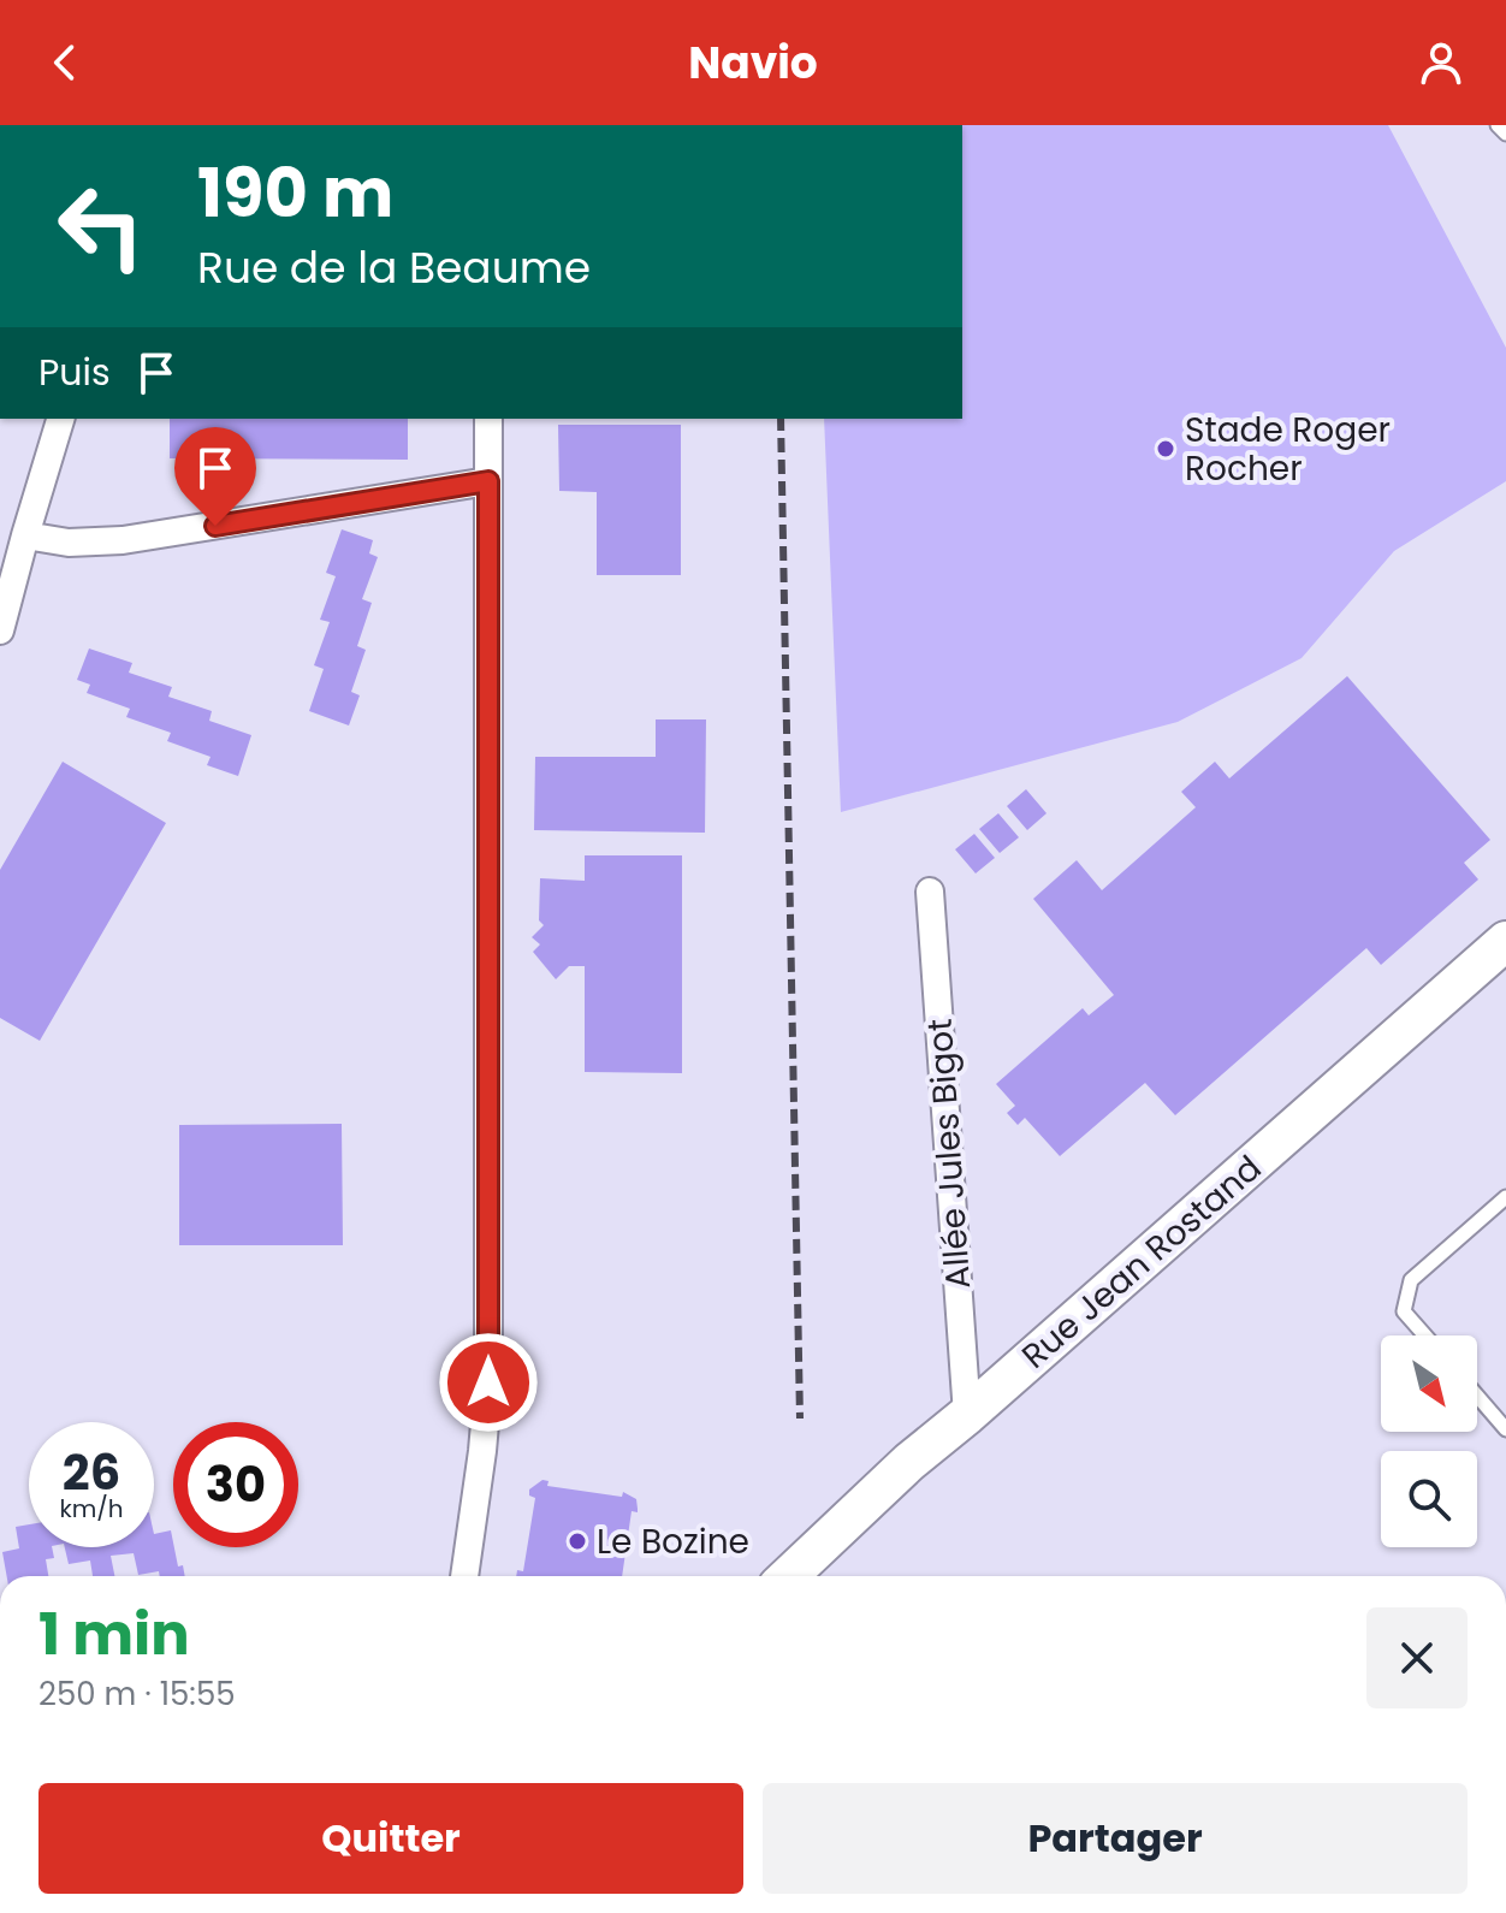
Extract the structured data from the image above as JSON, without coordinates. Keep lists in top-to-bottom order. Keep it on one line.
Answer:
{"streets":{"main road":["Rue Jean Rostand"],"street":["Allée Jules Bigot"]},"crossings":[["Allée Jules Bigot","Rue Jean Rostand"]],"places":["Stade Roger Rocher","Le Bozine"],"north":"bottom right","page":{"header":"Navio","turn":["190 m","Rue de la Beaume"],"then":"Puis","speed":"26 km/h","limit":"30","heading":["1 min","250 m · 15:55"],"buttons":["Quitter","Partager"]}}
